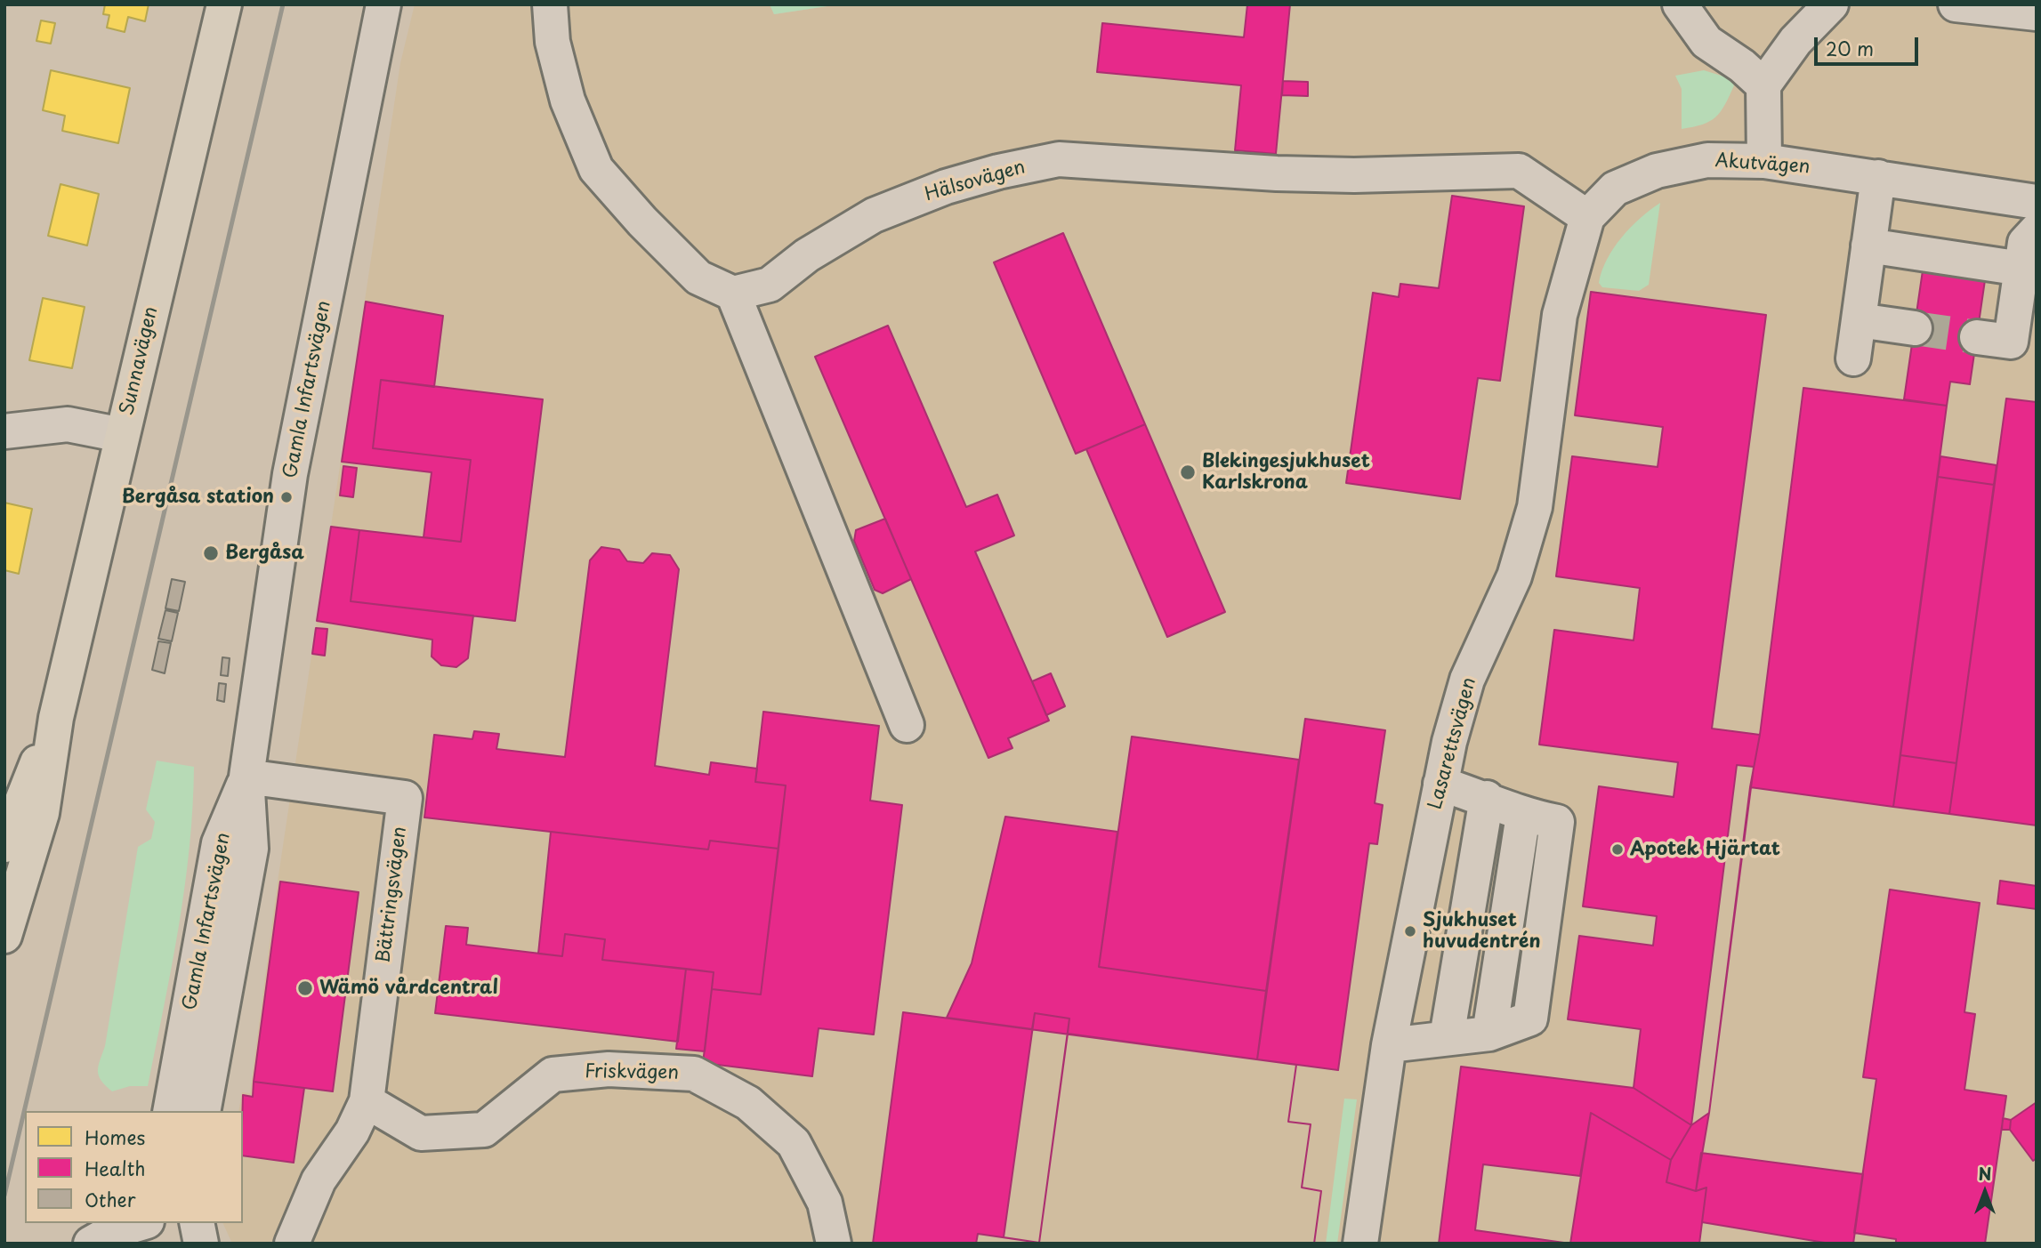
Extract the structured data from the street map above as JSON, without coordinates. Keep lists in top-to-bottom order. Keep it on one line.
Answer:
{"streets":{"main road":["Sunnavägen"],"street":["Akutvägen","Hälsovägen","Gamla Infartsvägen","Lasarettsvägen","Bättringsvägen","Friskvägen"]},"crossings":[["Akutvägen","Hälsovägen"],["Akutvägen","Lasarettsvägen"],["Hälsovägen","Lasarettsvägen"],["Gamla Infartsvägen","Bättringsvägen"],["Bättringsvägen","Friskvägen"]],"places":["Blekingesjukhuset Karlskrona","Bergåsa station","Bergåsa","Apotek Hjärtat","Sjukhuset huvudentrén","Wämö vårdcentral"],"legend":["Homes","Health","Other"],"scale_bar":"20 m","north":"top"}
